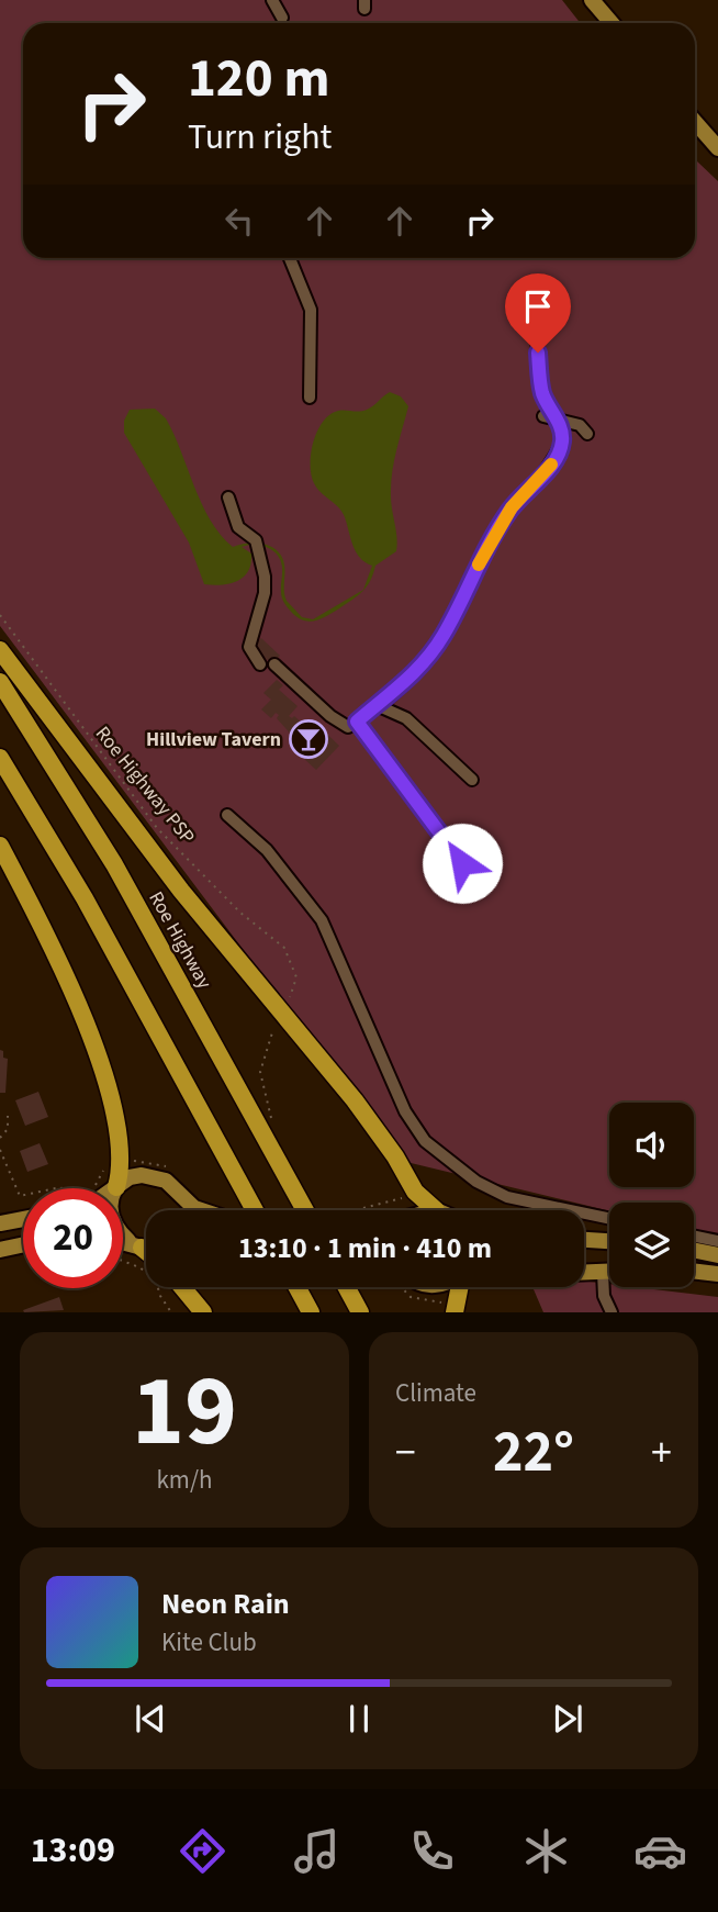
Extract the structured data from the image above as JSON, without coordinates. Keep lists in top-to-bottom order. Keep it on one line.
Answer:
{"streets":{"highway":["Roe Highway"],"path":["Roe Highway PSP"]},"places":{"bar":["Hillview Tavern"]},"page":{"turn":["120 m","Turn right"],"limit":"20","trip":"13:10 · 1 min · 410 m","tile":[["19","km/h"],"Climate"],"heat":["−","22°","+"],"song":["Neon Rain","Kite Club"],"tabs":"13:09"}}
